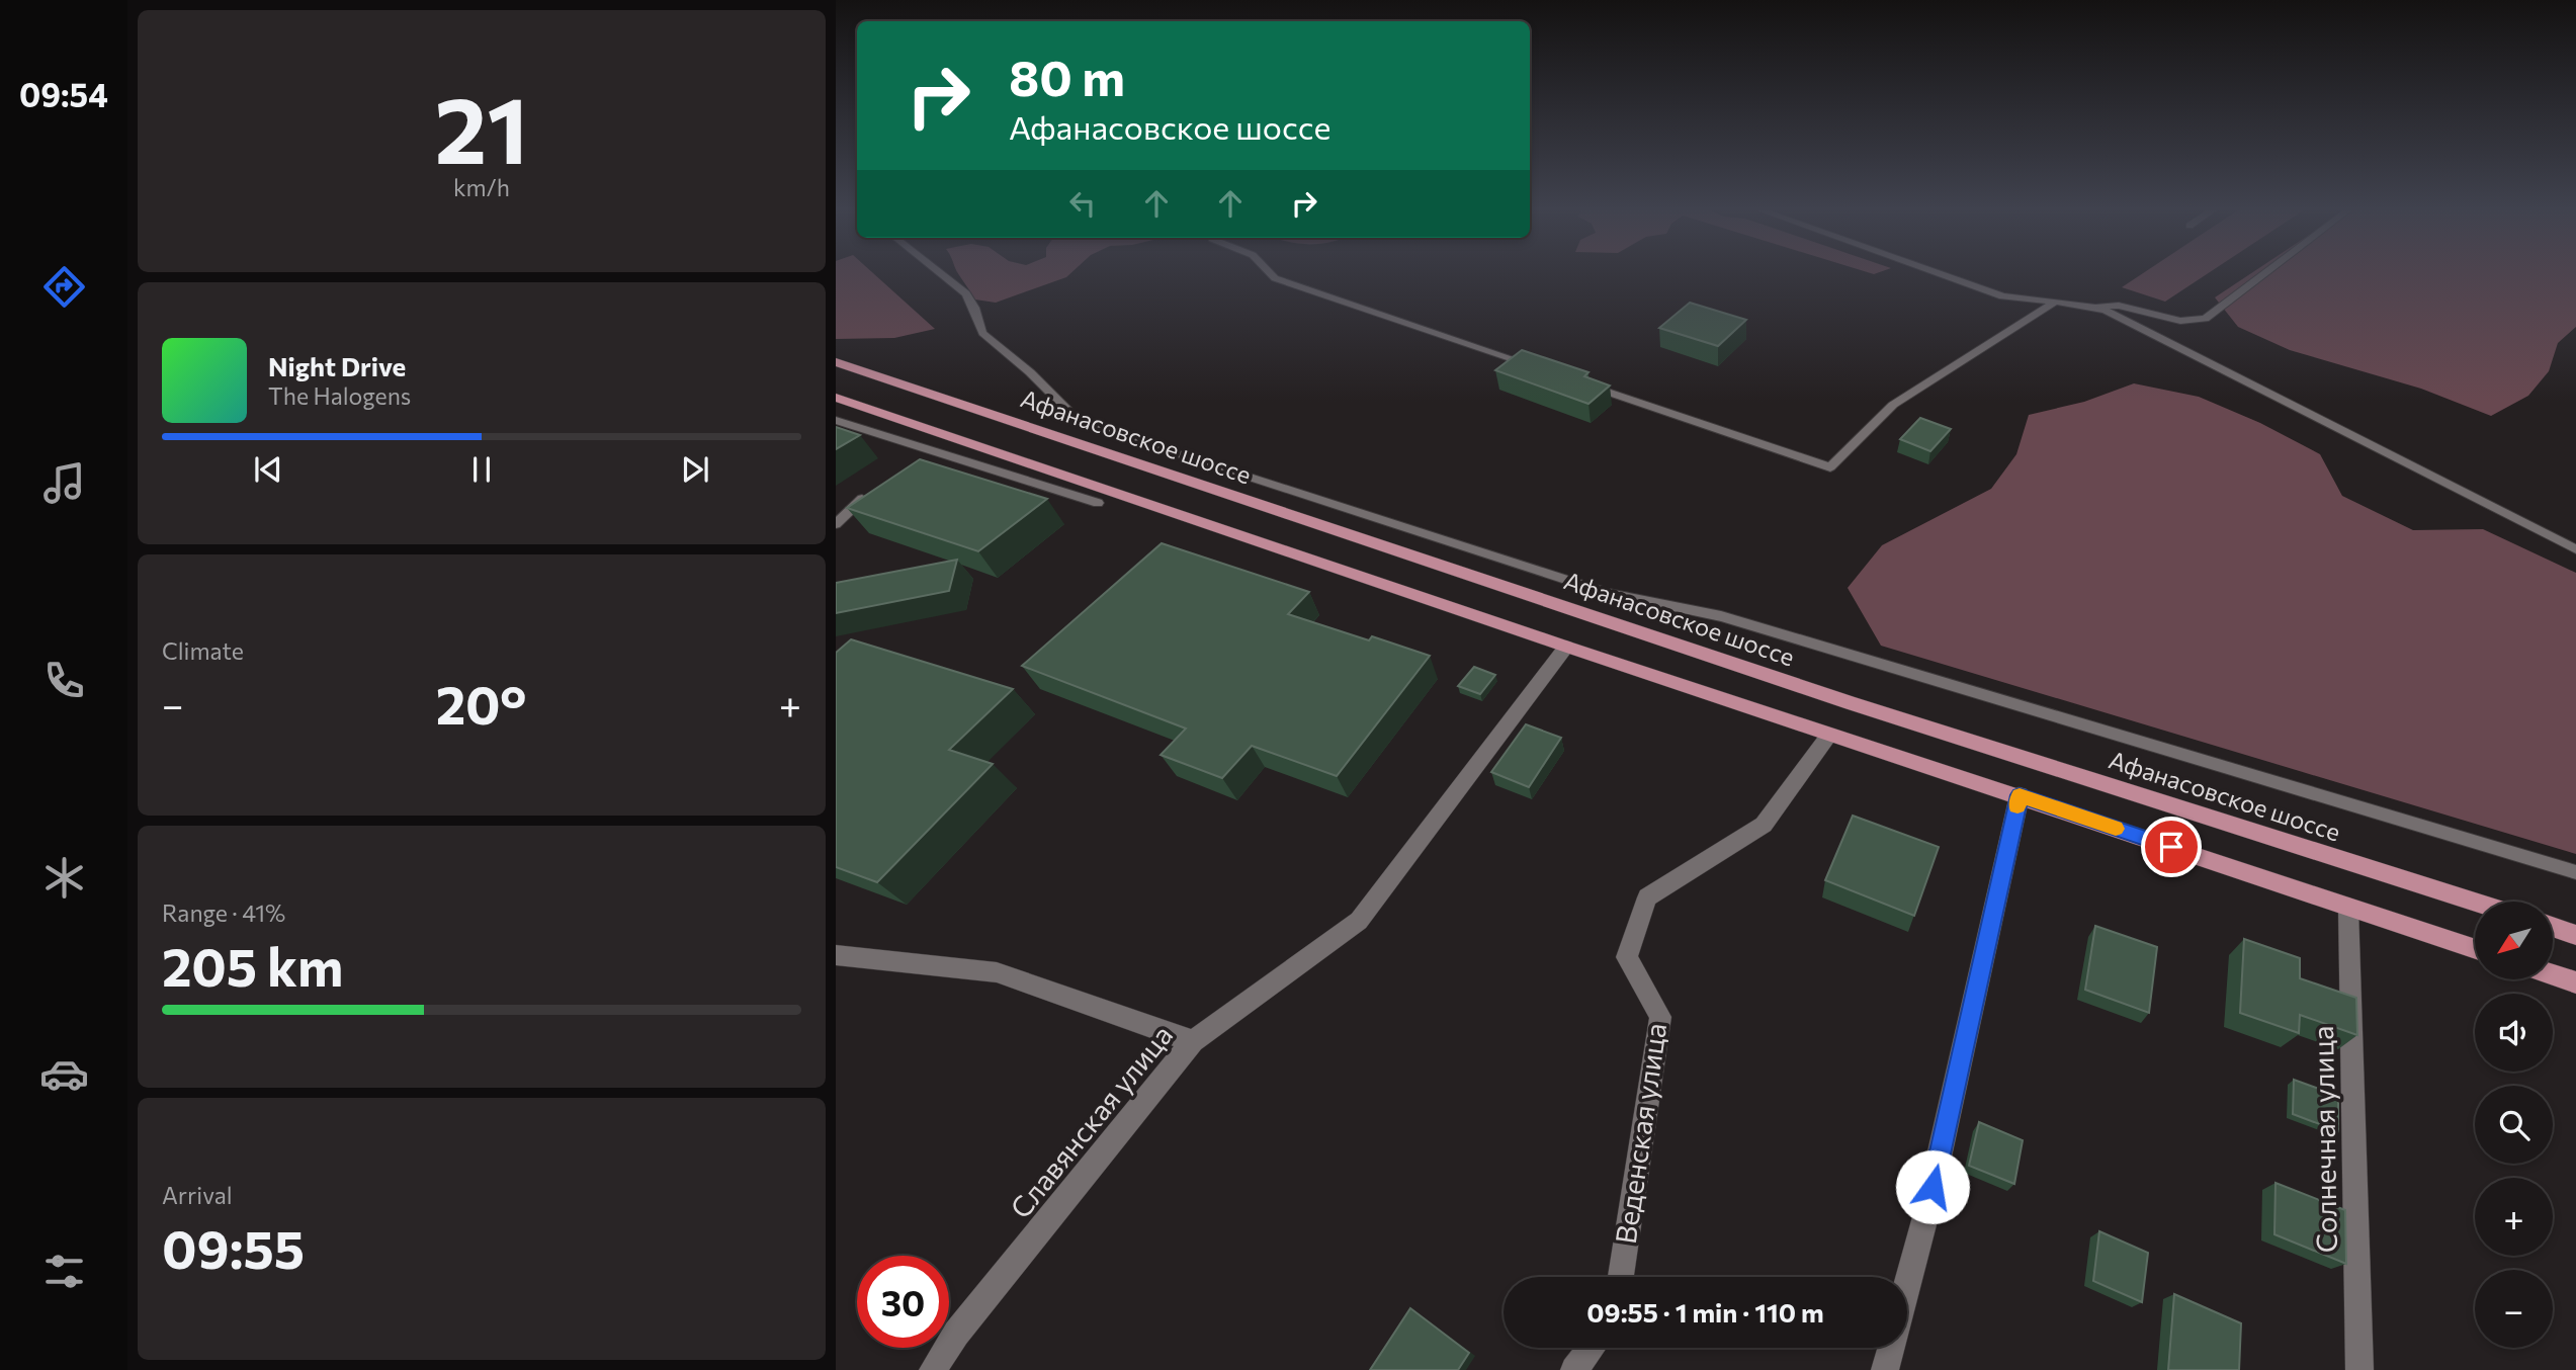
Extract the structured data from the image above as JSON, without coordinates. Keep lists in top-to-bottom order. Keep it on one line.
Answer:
{"streets":{"main road":["Афанасовское шоссе"],"street":["Славянская улица","Веденская улица","Солнечная улица"]},"north":"bottom left","page":{"tabs":"09:54","tile":[["21","km/h"],"Climate",["Range · 41%","205 km"],["Arrival","09:55"]],"turn":["80 m","Афанасовское шоссе"],"song":["Night Drive","The Halogens"],"heat":["−","20°","+"],"map_buttons":["+","−"],"limit":"30","trip":"09:55 · 1 min · 110 m"}}
